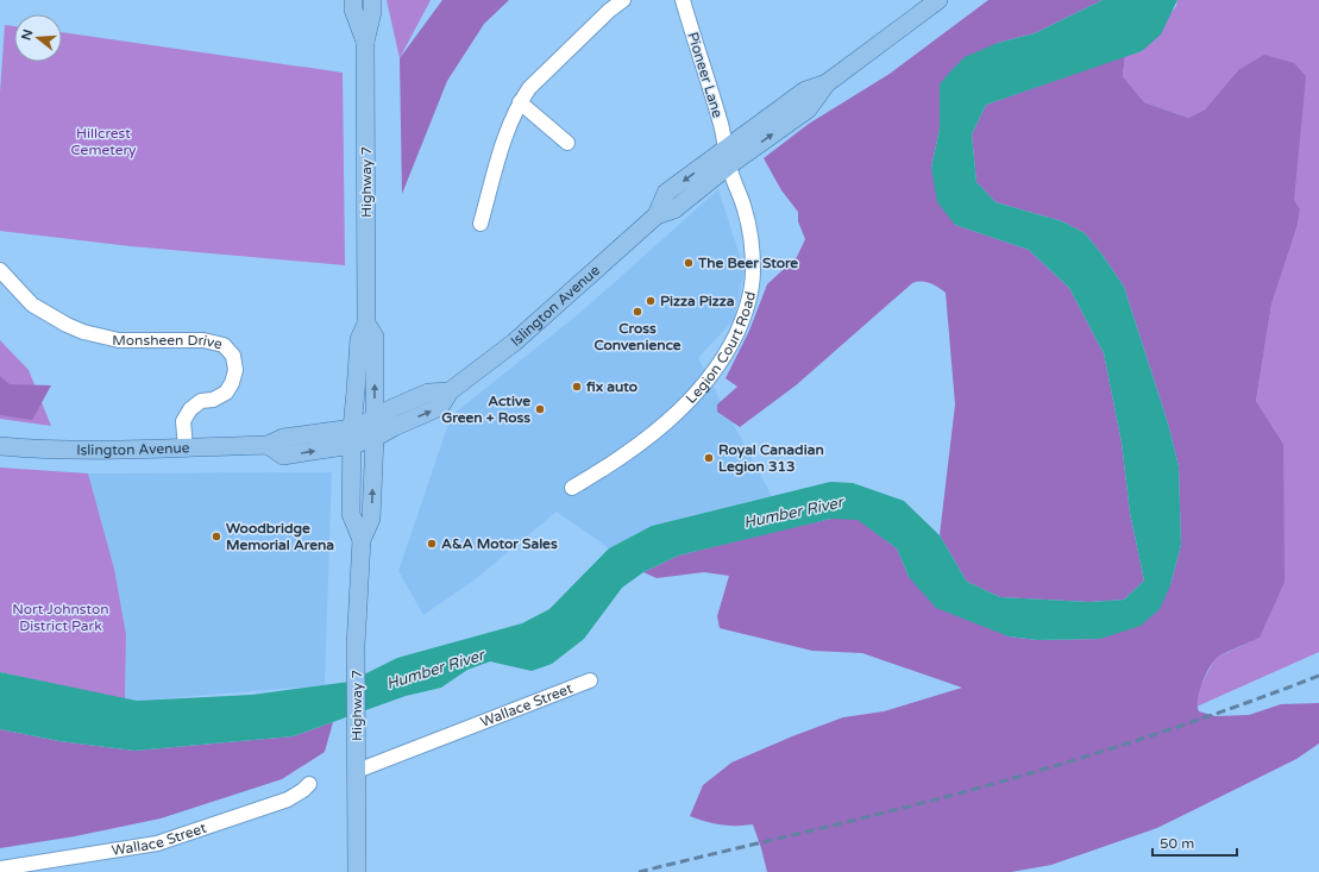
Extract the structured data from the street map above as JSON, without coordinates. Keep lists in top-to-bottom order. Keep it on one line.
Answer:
{"streets":{"main road":["Highway 7","Islington Avenue"],"street":["Pioneer Lane","Monsheen Drive","Legion Court Road","Wallace Street"]},"crossings":[["Pioneer Lane","Islington Avenue"],["Pioneer Lane","Legion Court Road"],["Highway 7","Islington Avenue"],["Highway 7","Wallace Street"],["Islington Avenue","Monsheen Drive"],["Islington Avenue","Legion Court Road"]],"water":["Humber River"],"parks":["Hillcrest Cemetery","Nort Johnston District Park"],"places":["The Beer Store","Pizza Pizza","Cross Convenience","fix auto","Active Green + Ross","Royal Canadian Legion 313","Woodbridge Memorial Arena","A&A Motor Sales"],"scale_bar":"50 m","north":"left"}
